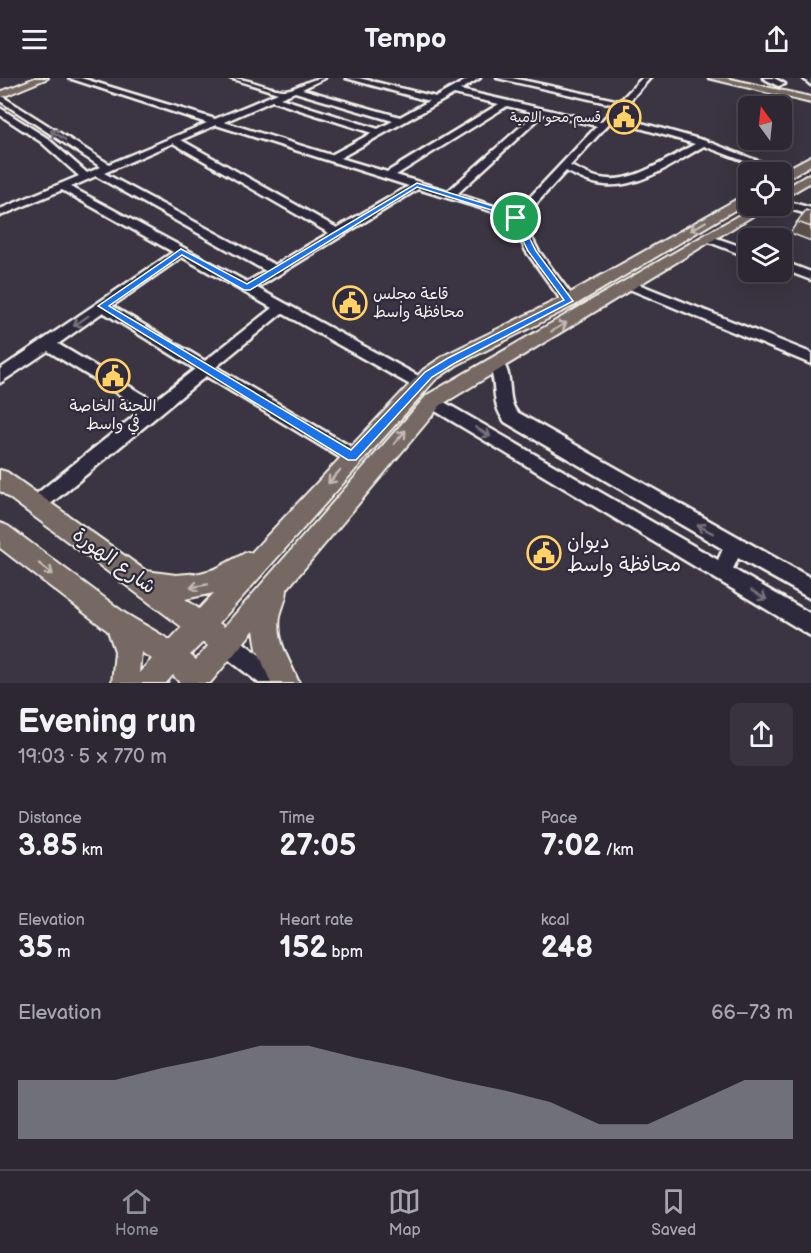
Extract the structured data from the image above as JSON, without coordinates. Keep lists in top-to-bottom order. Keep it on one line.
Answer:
{"streets":{"main road":["شارع الهورة"]},"places":{"public building":["قسم محو الامية","قاعة مجلس محافظة واسط","اللجنة الخاصة في واسط","ديوان محافظة واسط"]},"north":"top","page":{"header":"Tempo","heading":["Evening run","19:03 · 5 × 770 m"],"stats":[["Distance","3.85 km"],["Time","27:05"],["Pace","7:02 /km"],["Elevation","35 m"],["Heart rate","152 bpm"],["kcal","248"]],"chart":["Elevation","66–73 m"],"tabs":["Home","Map","Saved"]}}
